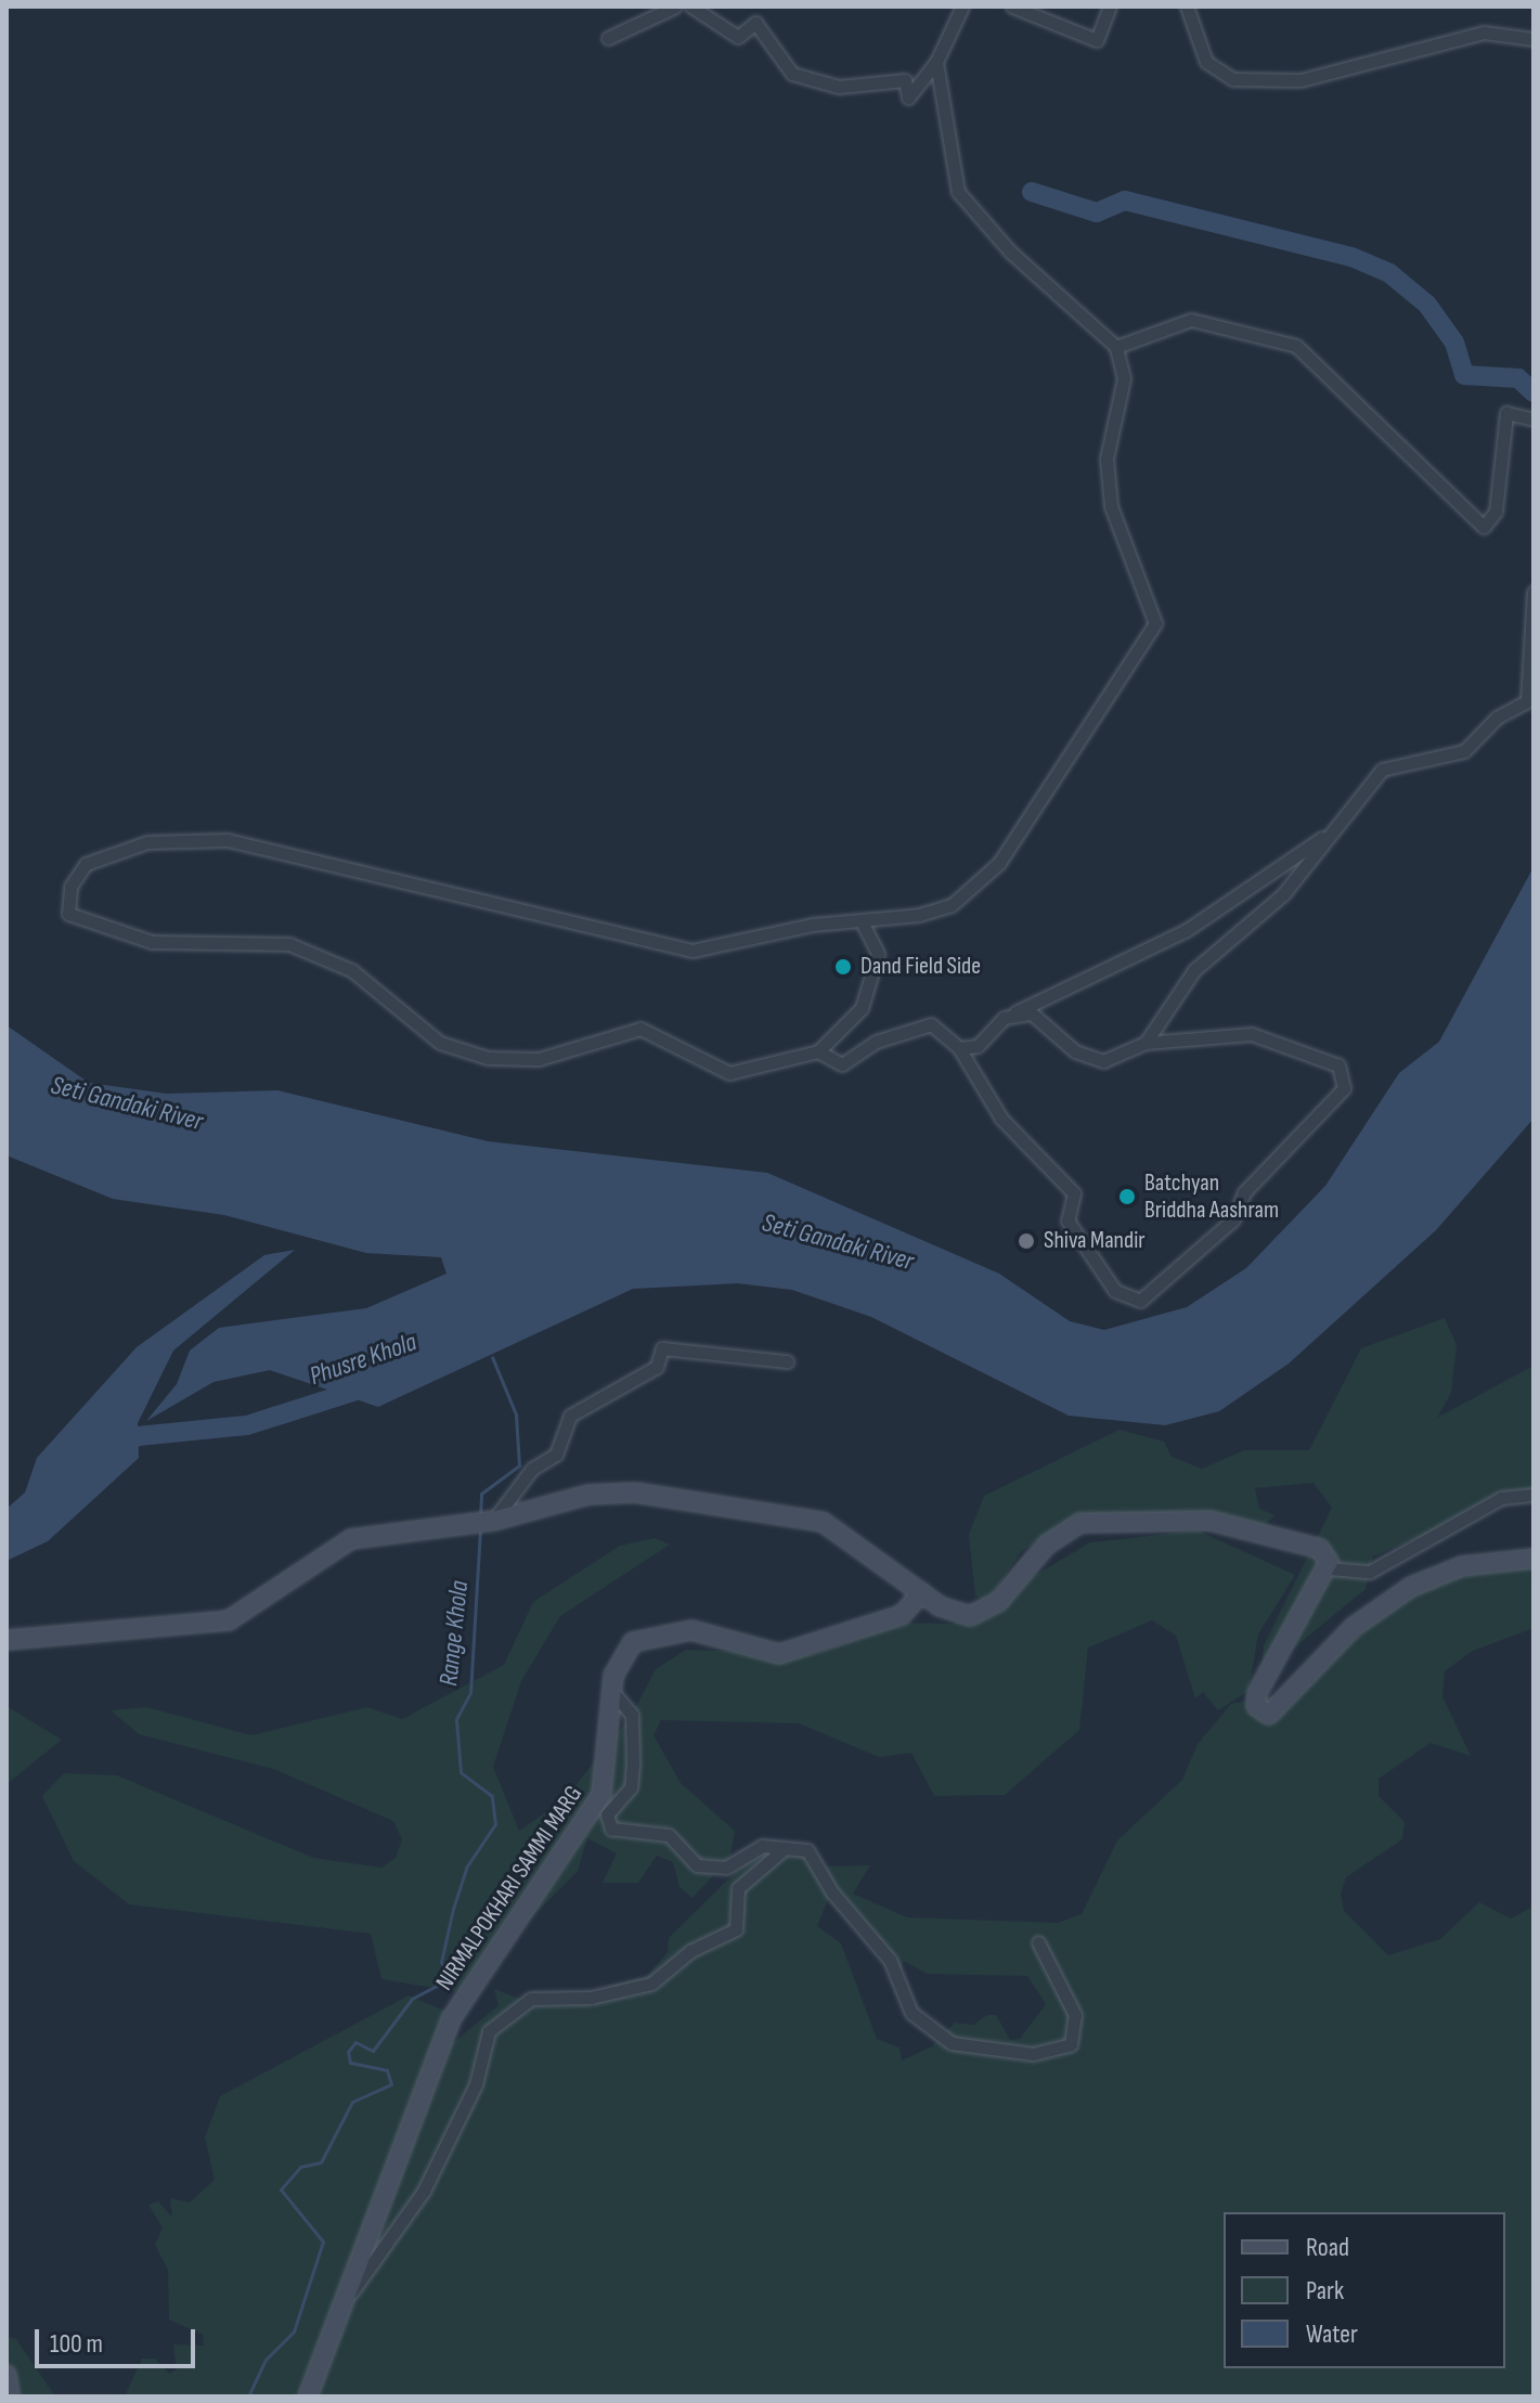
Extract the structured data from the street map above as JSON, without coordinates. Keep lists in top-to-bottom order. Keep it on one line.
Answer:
{"streets":{"main road":["NIRMALPOKHARI SAMMI MARG"]},"water":["Seti Gandaki River","Phusre Khola","Range Khola"],"places":["Dand Field Side","Batchyan Briddha Aashram","Shiva Mandir"],"legend":["Road","Park","Water"],"scale_bar":"100 m"}
